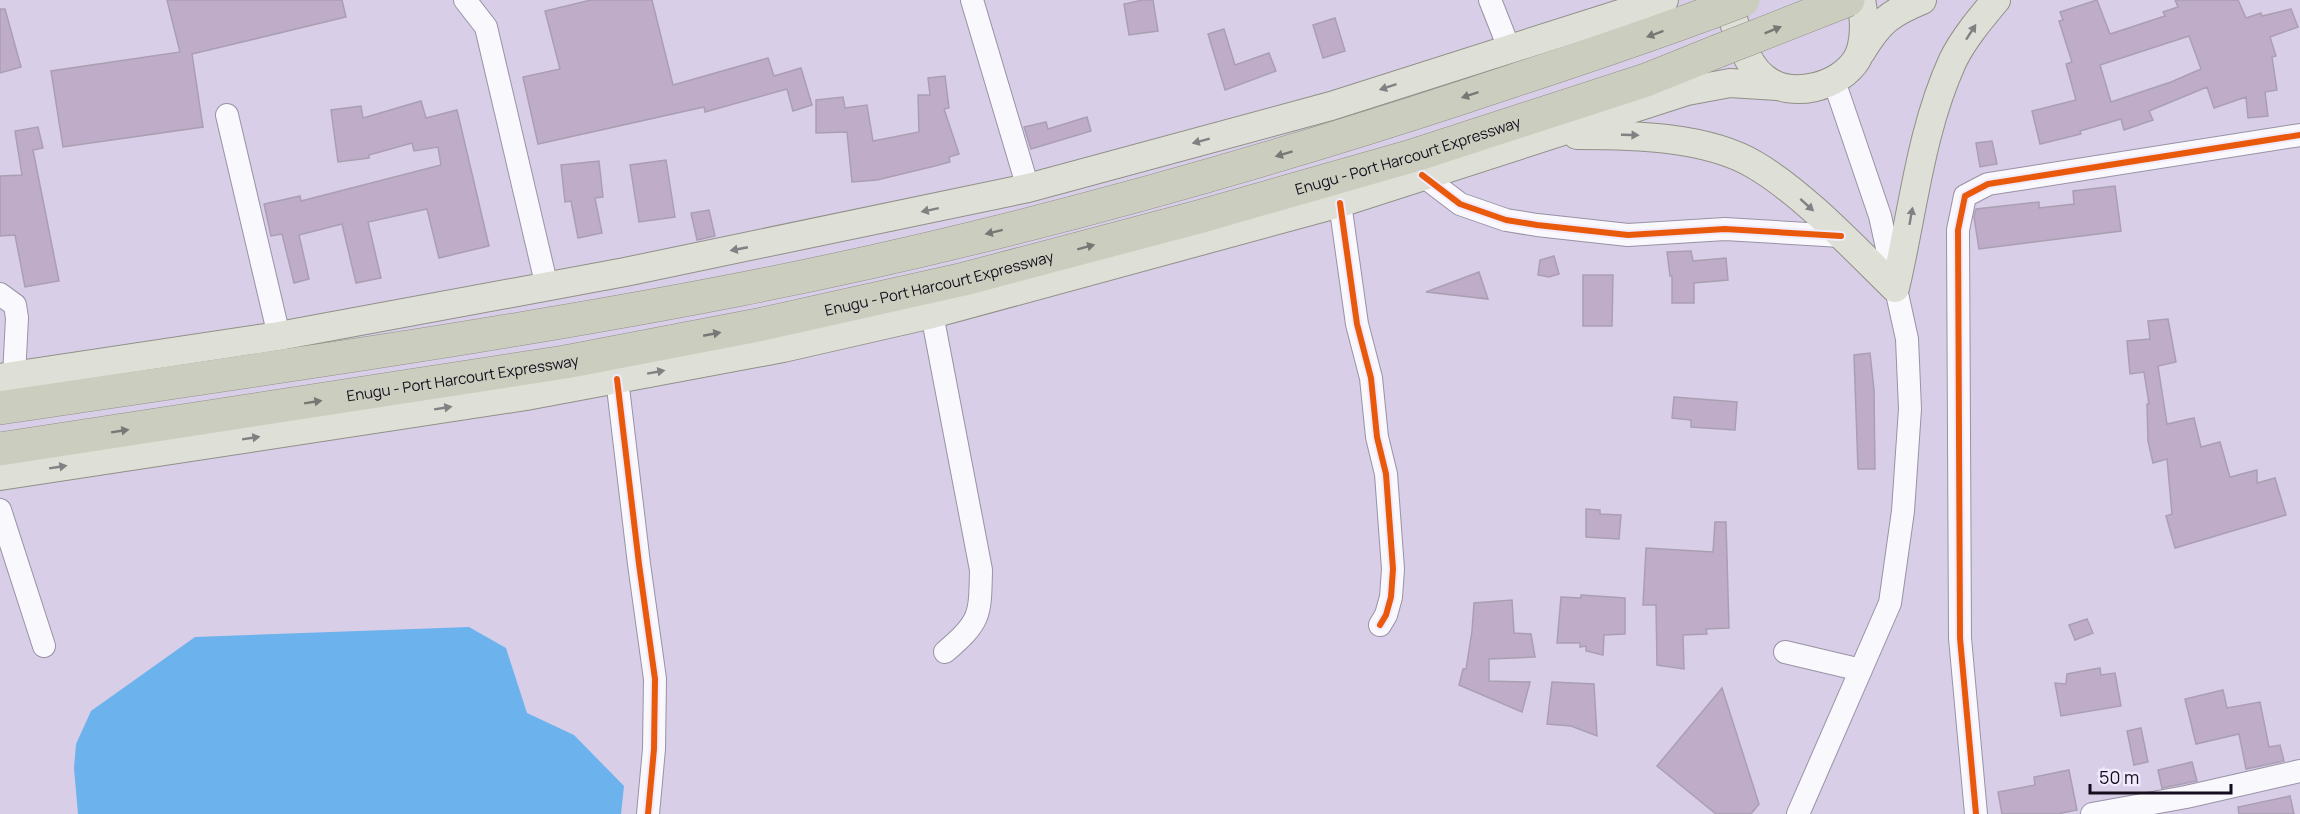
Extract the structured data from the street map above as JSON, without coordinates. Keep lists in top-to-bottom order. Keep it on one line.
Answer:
{"streets":{"highway":["Enugu - Port Harcourt Expressway"]},"scale_bar":"50 m"}
